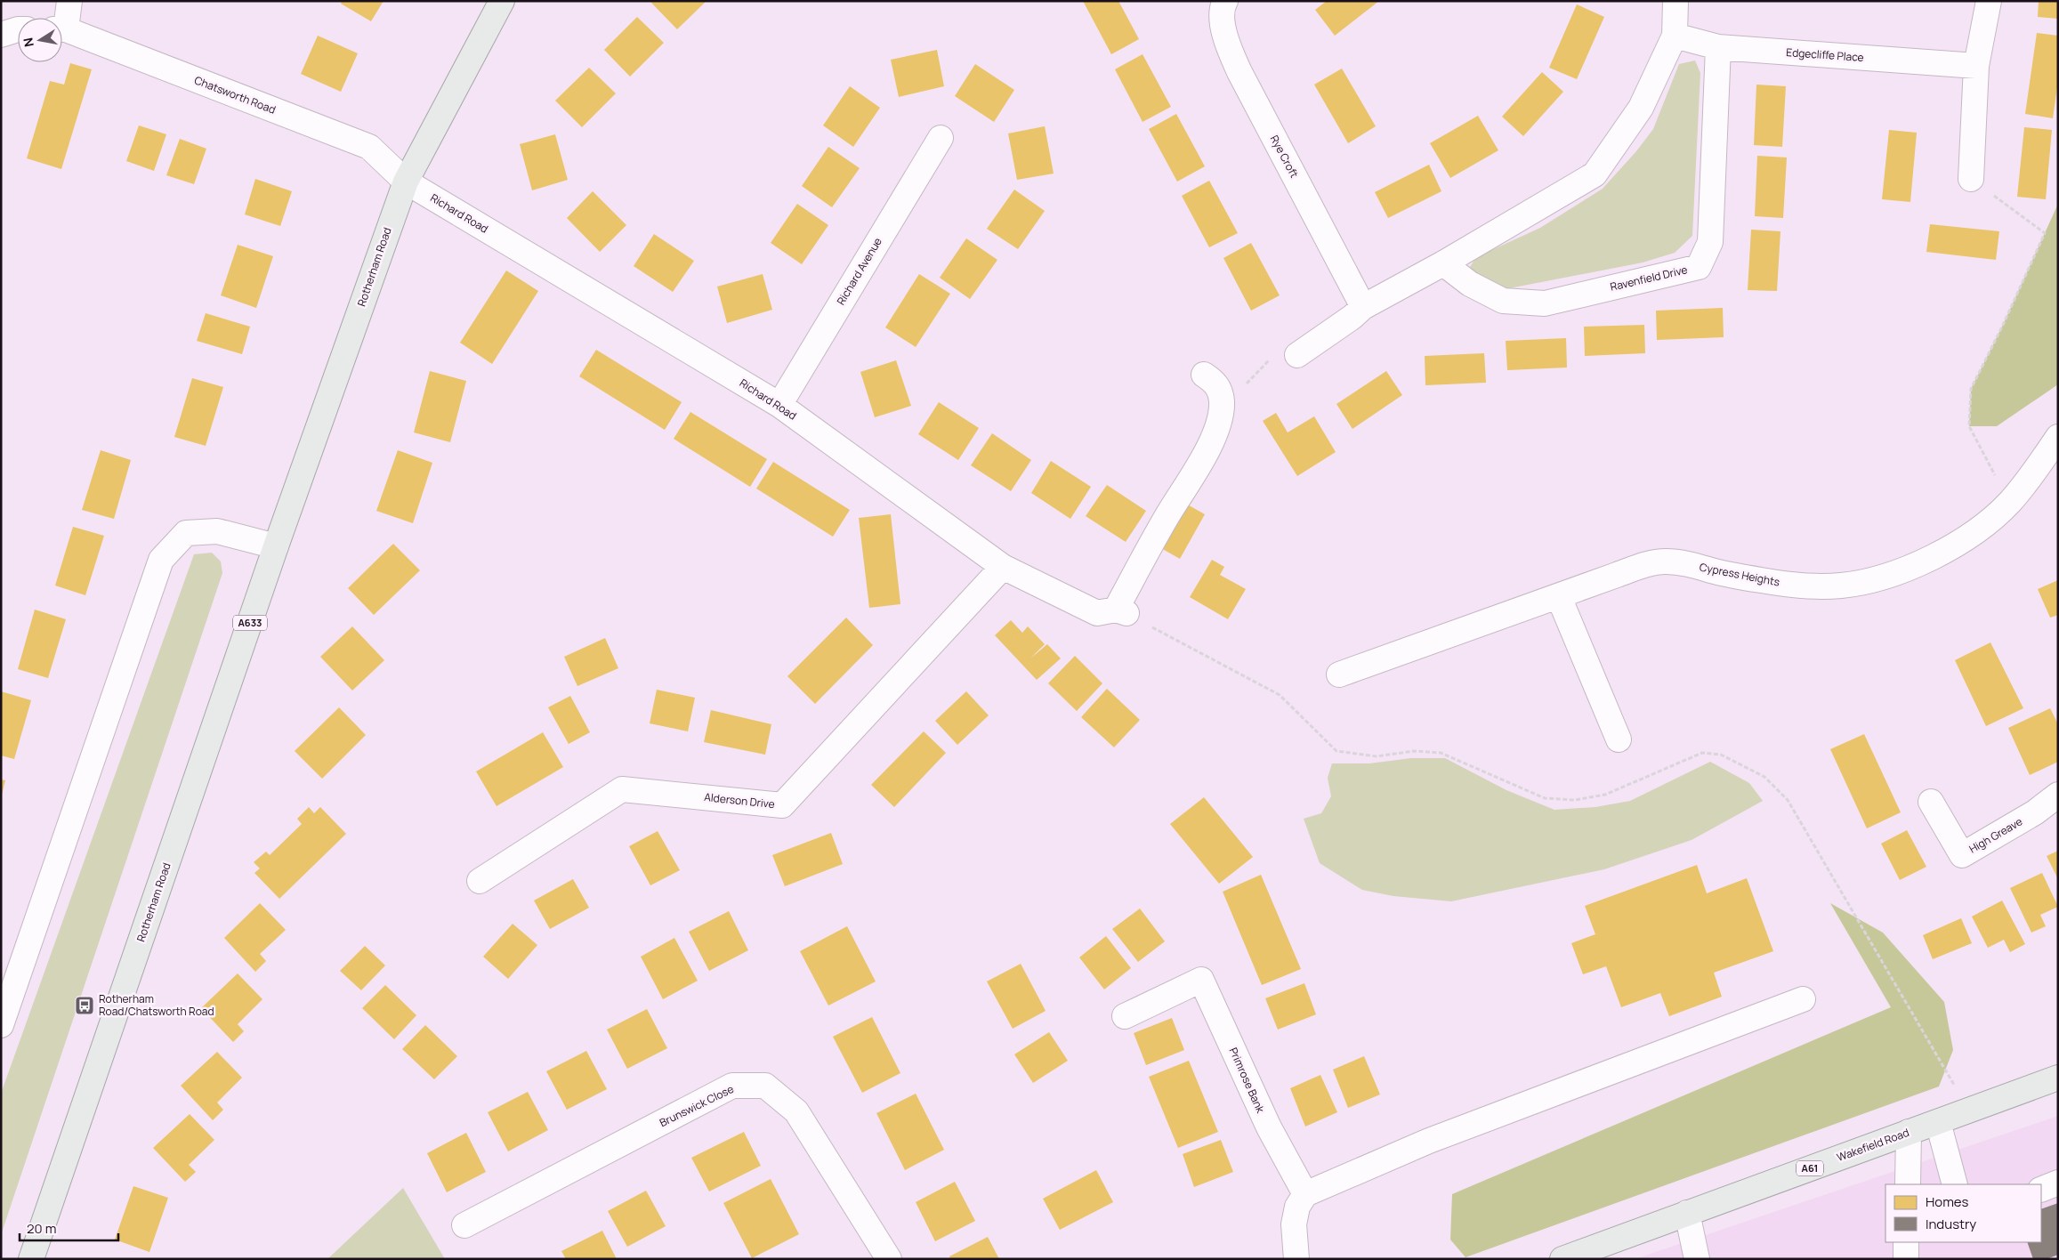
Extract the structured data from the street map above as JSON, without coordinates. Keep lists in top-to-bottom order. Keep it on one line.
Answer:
{"streets":{"main road":["Rotherham Road","A633","Wakefield Road","A61"],"street":["Edgecliffe Place","Chatsworth Road","Rye Croft","Richard Road","Richard Avenue","Ravenfield Drive","Cypress Heights","Alderson Drive","High Greave","Primrose Bank","Brunswick Close"]},"crossings":[["Edgecliffe Place","Ravenfield Drive"],["Chatsworth Road","Richard Road"],["Chatsworth Road","Rotherham Road"],["Richard Road","Rotherham Road"],["Richard Road","Richard Avenue"],["Richard Road","Alderson Drive"]],"places":{"bus stop":["Rotherham Road/Chatsworth Road"]},"legend":["Homes","Industry"],"scale_bar":"20 m","north":"left"}
